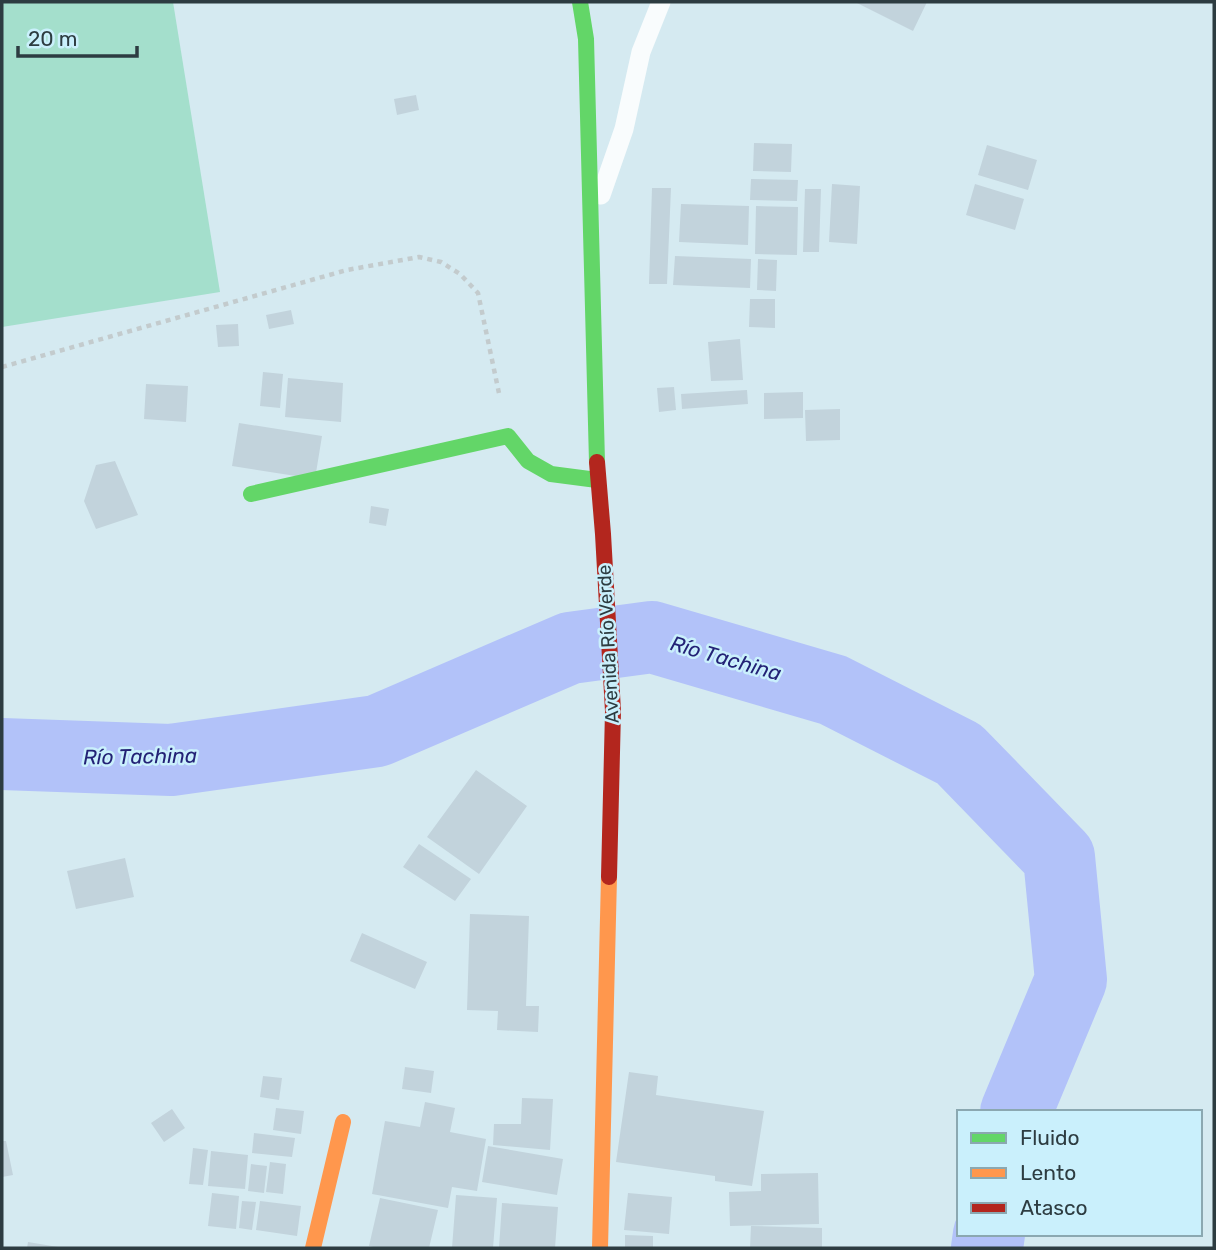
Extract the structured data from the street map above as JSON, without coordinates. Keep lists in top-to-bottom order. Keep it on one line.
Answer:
{"streets":{"main road":["Avenida Río Verde"]},"water":["Río Tachina"],"legend":["Fluido","Lento","Atasco"],"scale_bar":"20 m"}
